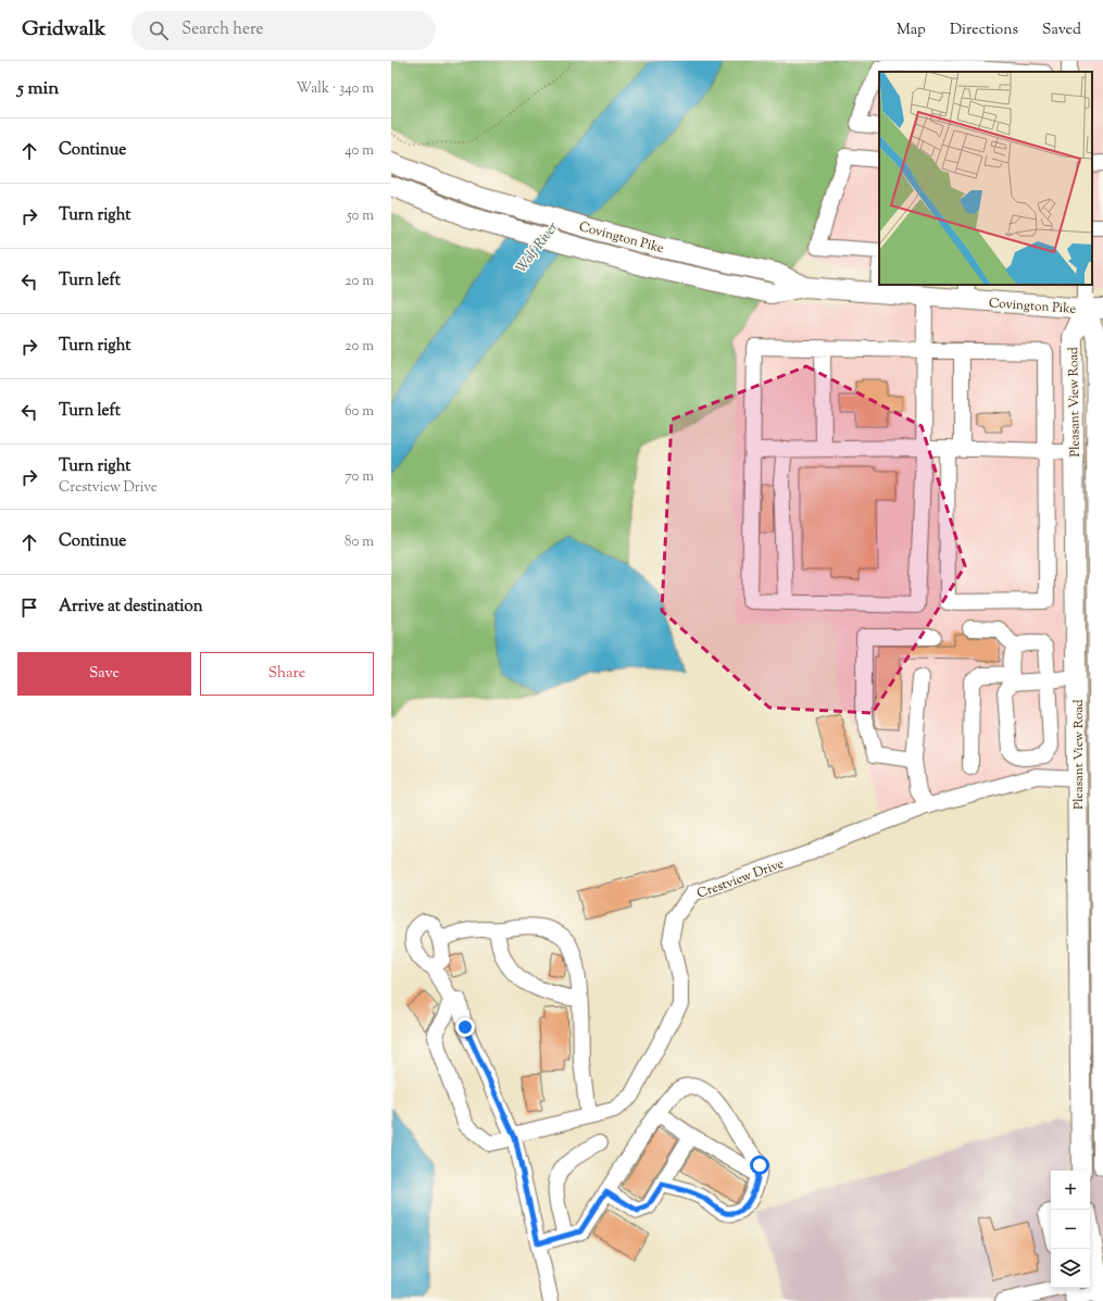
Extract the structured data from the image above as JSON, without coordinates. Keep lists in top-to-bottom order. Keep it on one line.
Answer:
{"streets":{"main road":["Covington Pike","Pleasant View Road"],"street":["Crestview Drive"]},"crossings":[["Covington Pike","Pleasant View Road"],["Pleasant View Road","Crestview Drive"]],"water":["Wolf River"],"page":{"header":"Gridwalk","search":"Search here","nav":["Map","Directions","Saved"],"heading":["5 min","Walk · 340 m"],"list":[["Continue","40 m"],["Turn right","50 m"],["Turn left","20 m"],["Turn right","20 m"],["Turn left","60 m"],["Turn right","Crestview Drive","70 m"],["Continue","80 m"],"Arrive at destination"],"buttons":["Save","Share"],"map_buttons":["+","−"]}}
